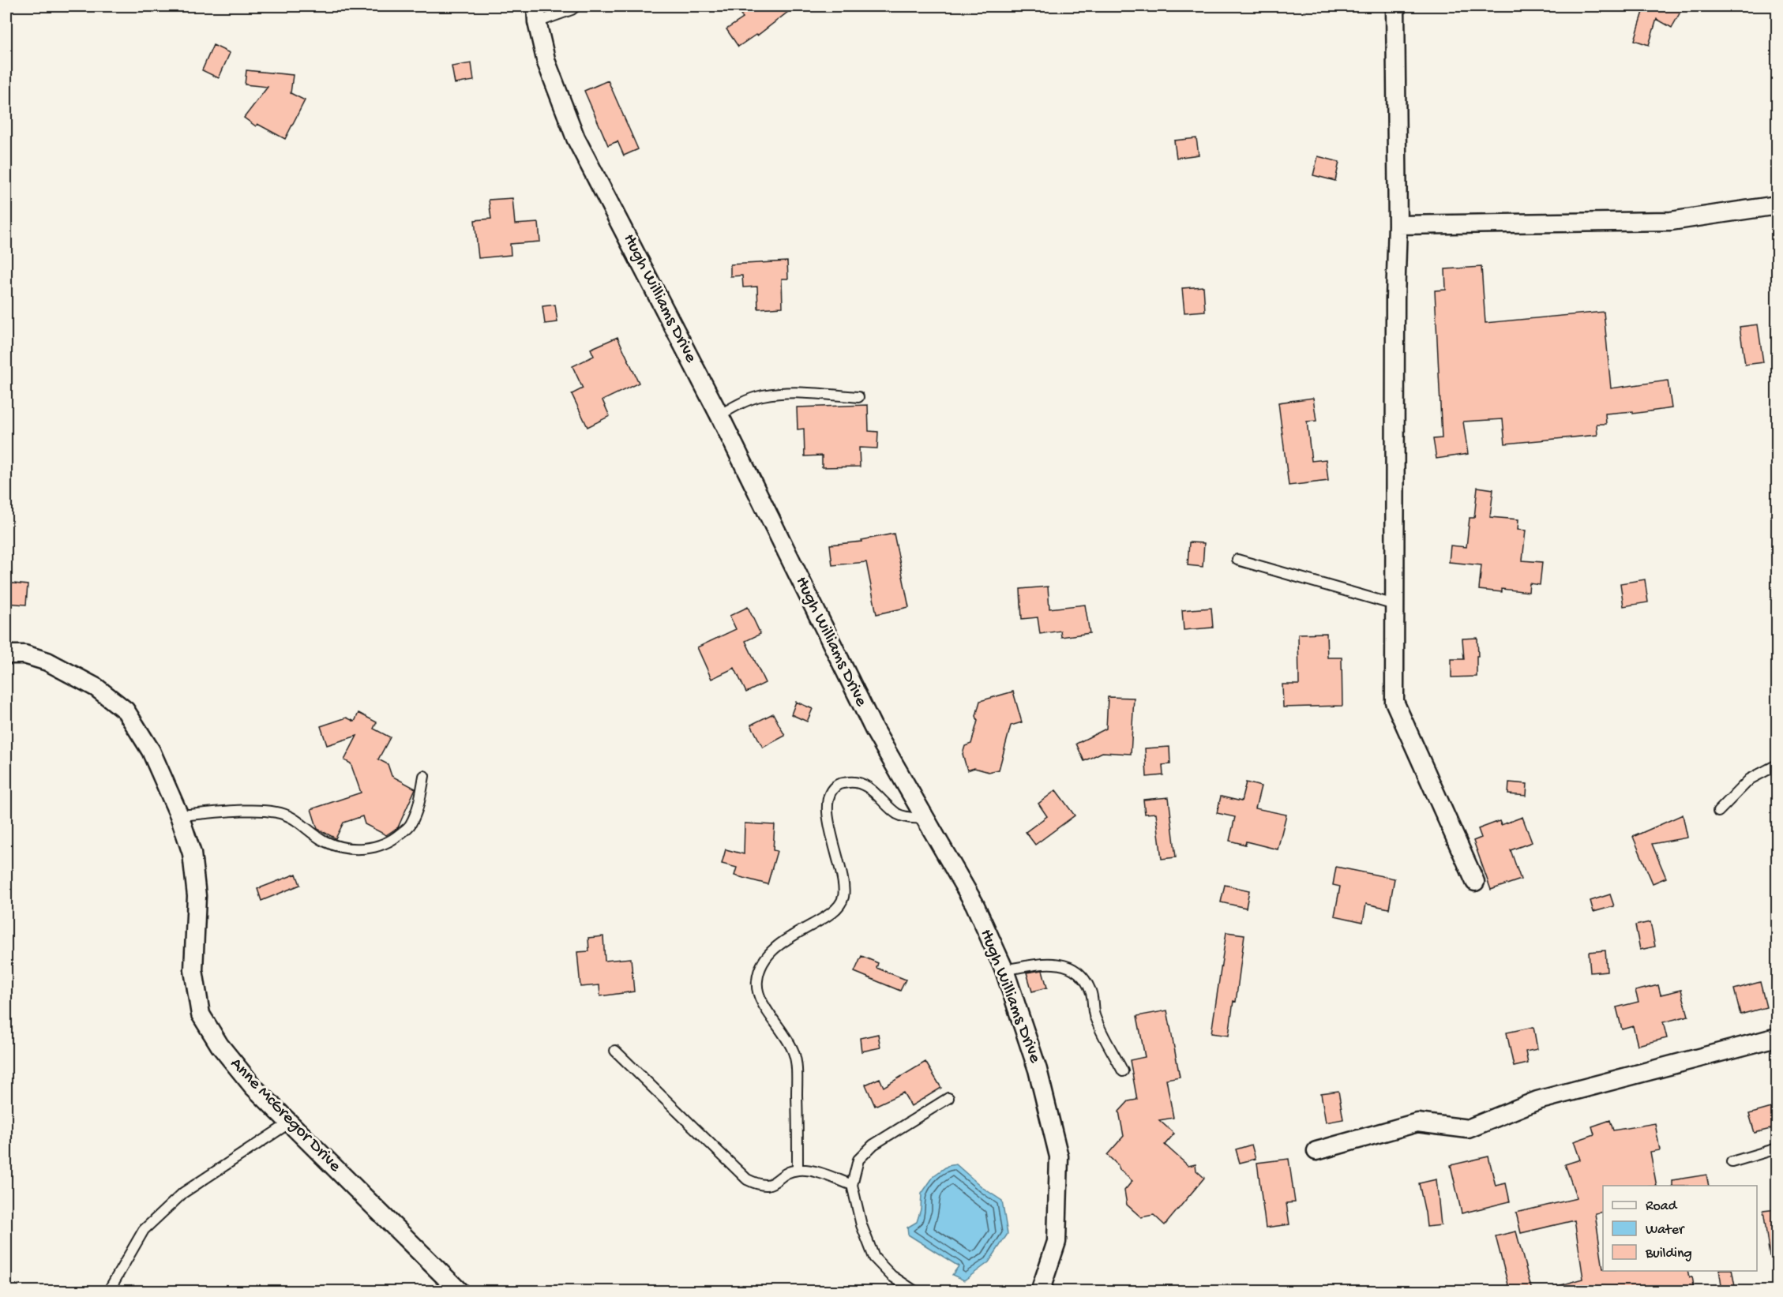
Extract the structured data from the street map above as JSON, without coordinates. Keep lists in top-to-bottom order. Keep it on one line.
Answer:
{"streets":{"street":["Hugh Williams Drive","Anne McGregor Drive"]},"legend":["Road","Water","Building"]}
